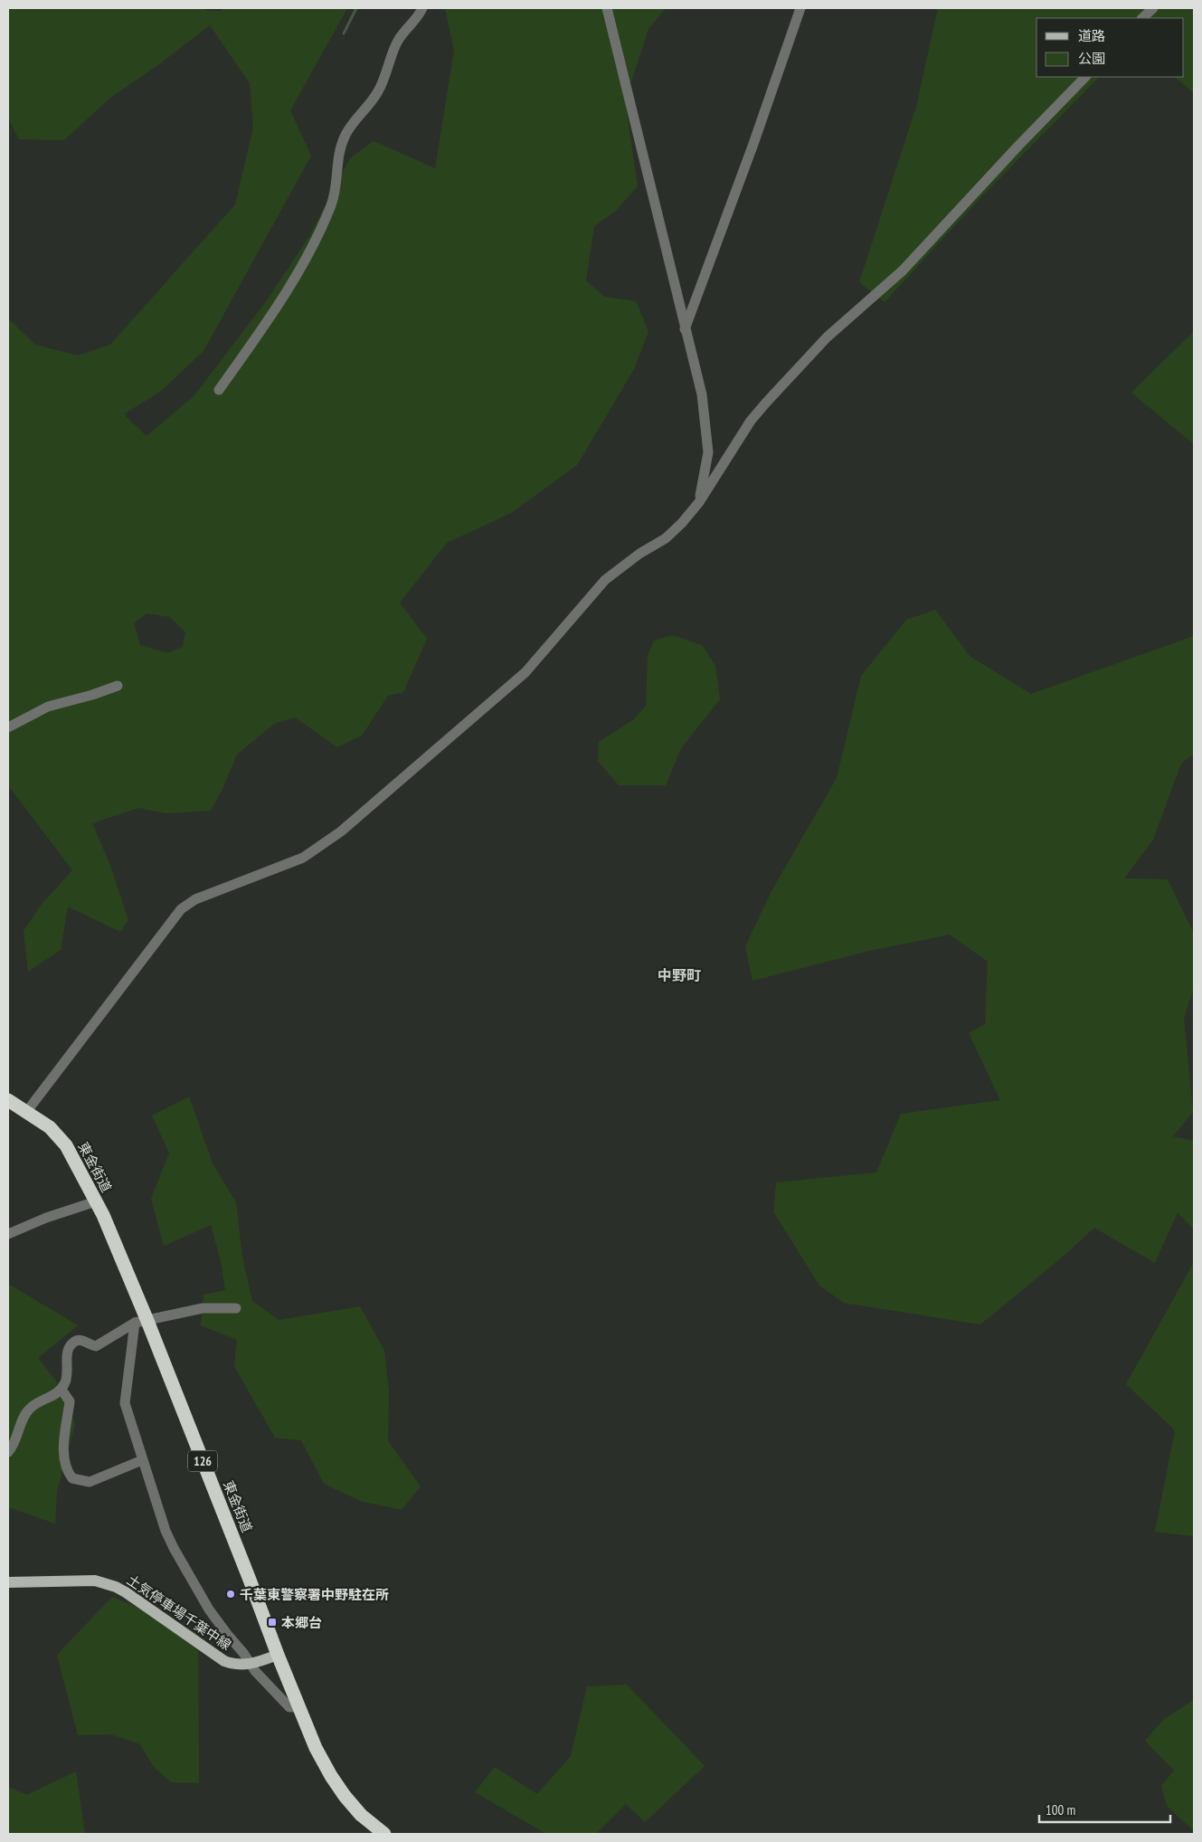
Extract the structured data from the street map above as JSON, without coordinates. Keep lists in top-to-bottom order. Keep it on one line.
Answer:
{"streets":{"highway":["東金街道","126"],"main road":["土気停車場千葉中線"]},"crossings":[["東金街道","土気停車場千葉中線"]],"districts":["中野町"],"places":{"other":["千葉東警察署中野駐在所"],"transit":["本郷台"]},"legend":["道路","公園"],"scale_bar":"100 m"}
